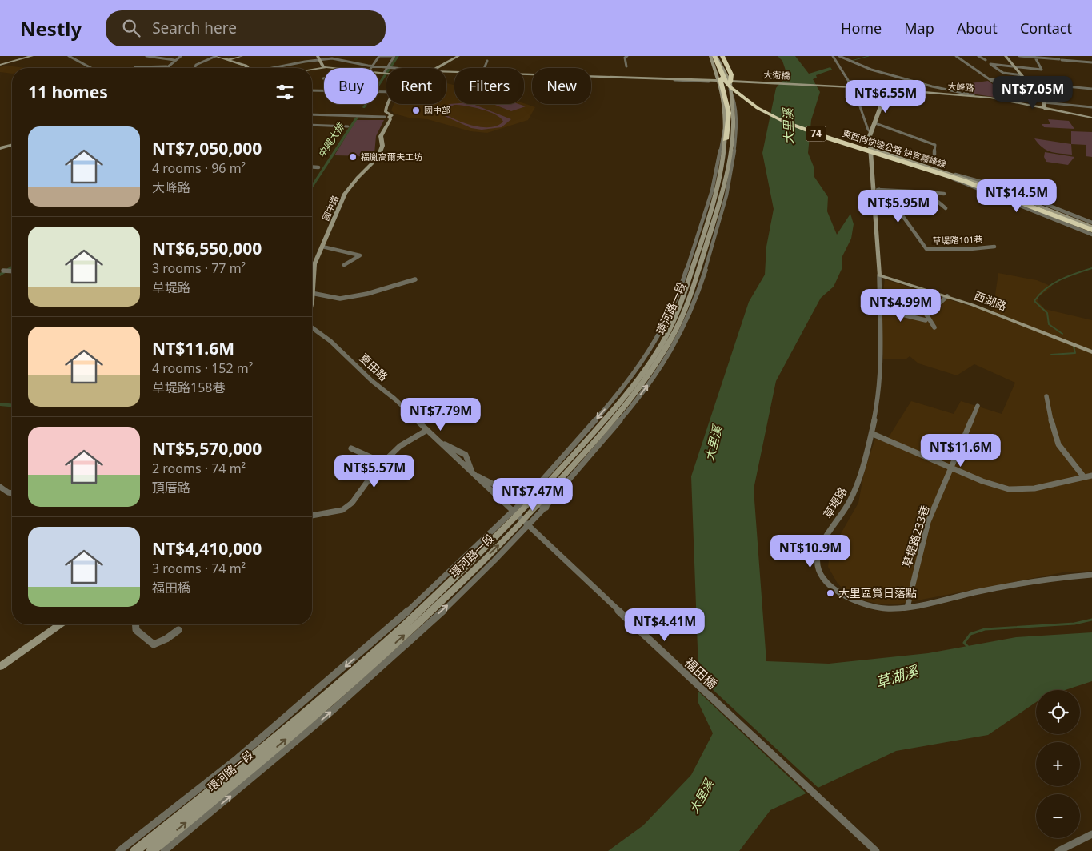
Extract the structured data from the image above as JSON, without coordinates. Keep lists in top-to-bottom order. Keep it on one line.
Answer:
{"streets":{"highway":["74","東西向快速公路 快官霧峰線"],"street":["大衛橋","大峰路","國中路","草堤路101巷","西湖路","環河路一段","夏田路","草堤路","草堤路233巷","福田橋"]},"crossings":[["大衛橋","大峰路"],["大衛橋","草堤路"],["大峰路","草堤路"],["東西向快速公路 快官霧峰線","環河路一段"],["西湖路","草堤路"],["夏田路","福田橋"],["草堤路","草堤路233巷"]],"water":["大里溪","中興大排","草湖溪"],"places":["國中部","福胤高爾夫工坊","大里區賞日落點"],"page":{"header":"Nestly","search":"Search here","nav":["Home","Map","About","Contact"],"chip":["Buy","Rent","Filters","New"],"heading":"11 homes","price":["NT$7.05M","NT$6.55M","NT$14.5M","NT$5.95M","NT$4.99M","NT$7.79M","NT$11.6M","NT$5.57M","NT$7.47M","NT$10.9M","NT$4.41M"],"list":[{"name":"NT$7,050,000","note":"4 rooms · 96 m² · 大峰路"},{"name":"NT$6,550,000","note":"3 rooms · 77 m² · 草堤路"},{"name":"NT$11.6M","note":"4 rooms · 152 m² · 草堤路158巷"},{"name":"NT$5,570,000","note":"2 rooms · 74 m² · 頂厝路"},{"name":"NT$4,410,000","note":"3 rooms · 74 m² · 福田橋"}],"map_buttons":["+","−"]}}
